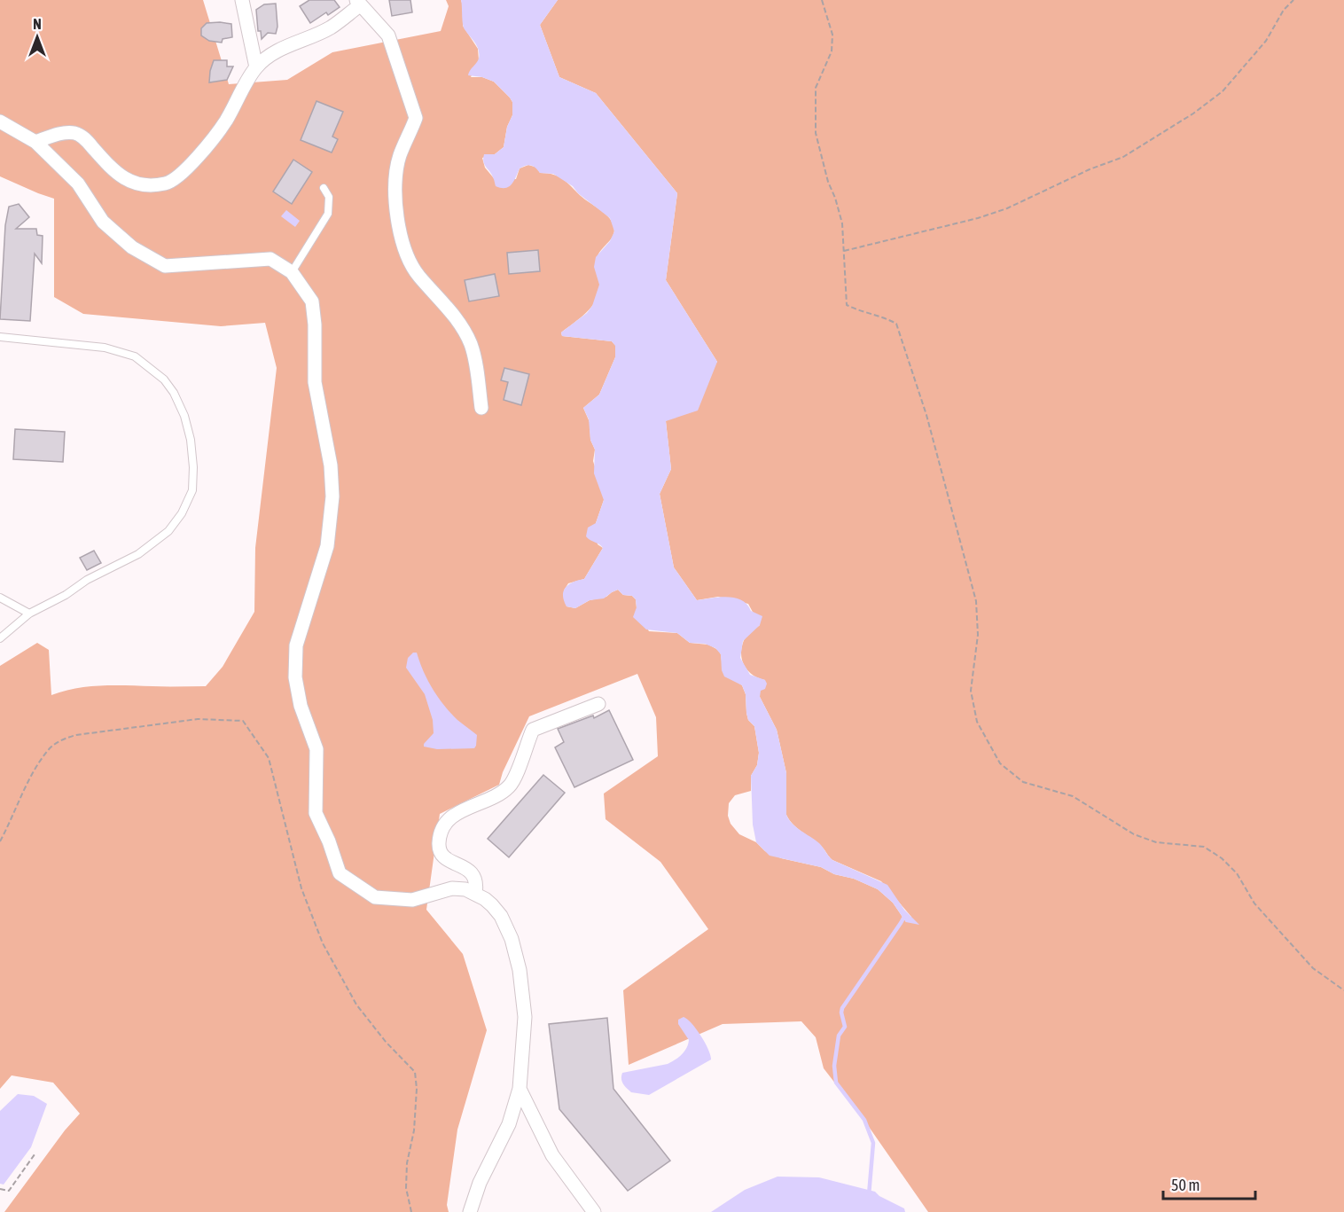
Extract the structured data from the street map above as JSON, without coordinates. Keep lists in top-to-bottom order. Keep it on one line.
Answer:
{"scale_bar":"50 m","north":"top"}
